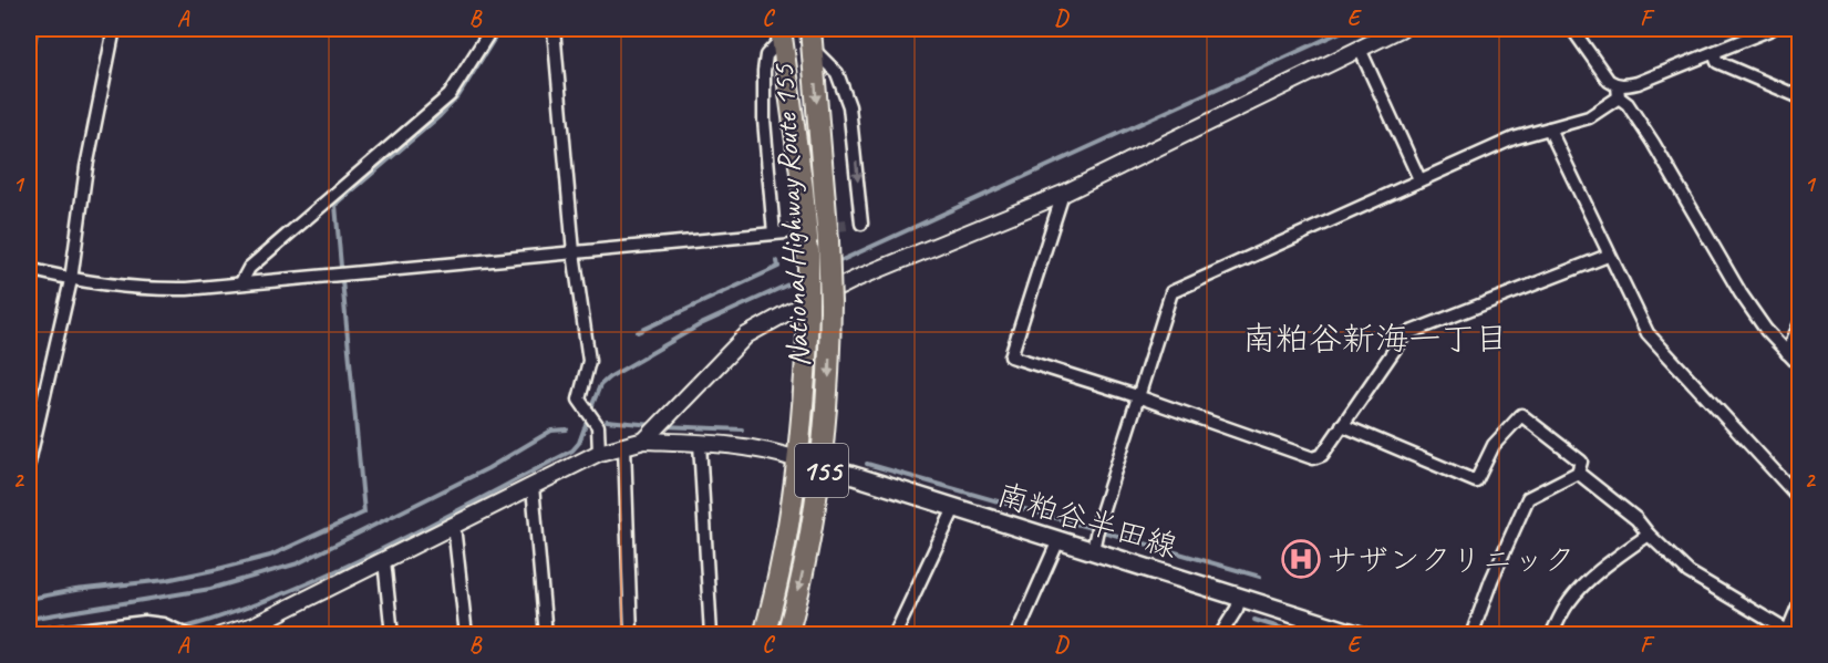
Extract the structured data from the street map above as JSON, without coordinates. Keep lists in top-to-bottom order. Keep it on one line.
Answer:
{"streets":{"highway":["National Highway Route 155","155"],"main road":["南粕谷半田線"]},"crossings":[["National Highway Route 155","南粕谷半田線"]],"districts":["南粕谷新海一丁目"],"places":{"hospital":["サザンクリニック"]},"grid":{"columns":["A","B","C","D","E","F"],"rows":["1","2"]}}
